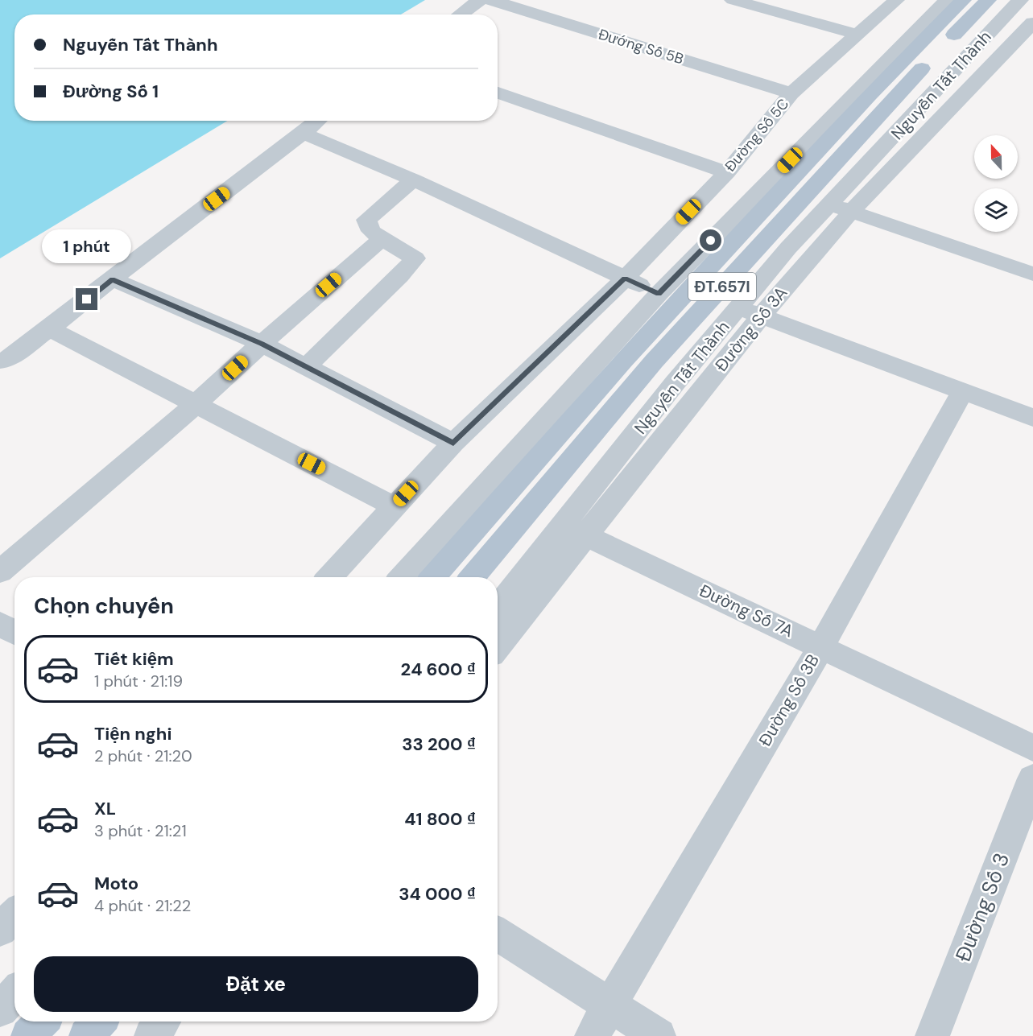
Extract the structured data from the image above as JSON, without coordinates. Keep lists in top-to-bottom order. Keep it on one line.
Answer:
{"streets":{"main road":["Nguyễn Tất Thành","ĐT.657I"],"street":["Đướng Số 5B","Đường Số 5C","Đường Số 3A","Đường Số 7A","Đường Số 3B","Đường Số 3"]},"crossings":[["Đướng Số 5B","Đường Số 5C"],["Nguyễn Tất Thành","Đường Số 3A"],["Đường Số 3A","Đường Số 7A"],["Đường Số 7A","Đường Số 3B"]],"north":"top","page":{"banner":["Nguyễn Tất Thành","Đường Số 1"],"bubble":"1 phút","heading":"Chọn chuyến","list":[{"name":"Tiết kiệm","note":"1 phút · 21:19","value":"24 600 ₫"},{"name":"Tiện nghi","note":"2 phút · 21:20","value":"33 200 ₫"},{"name":"XL","note":"3 phút · 21:21","value":"41 800 ₫"},{"name":"Moto","note":"4 phút · 21:22","value":"34 000 ₫"}],"buttons":"Đặt xe"}}
